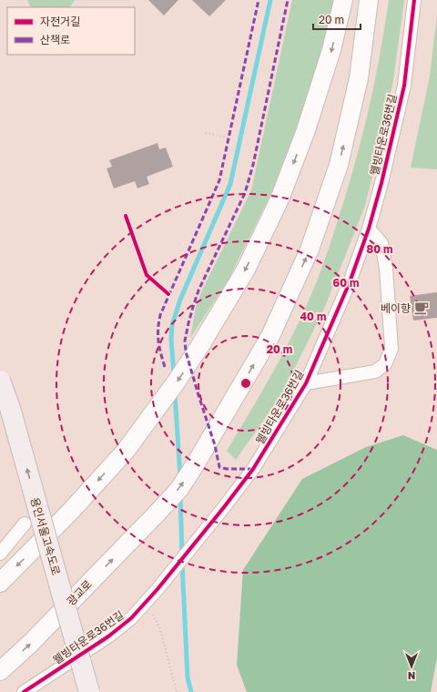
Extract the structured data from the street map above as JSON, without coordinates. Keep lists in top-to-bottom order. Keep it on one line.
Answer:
{"streets":{"highway":["용인서울고속도로"],"main road":["광교로"],"street":["웰빙타운로36번길"]},"one_way":["용인서울고속도로"],"places":{"cafe":["베이향"]},"legend":["자전거길","산책로"],"scale_bar":"20 m","north":"bottom","rings":["80 m","60 m","40 m","20 m"]}
